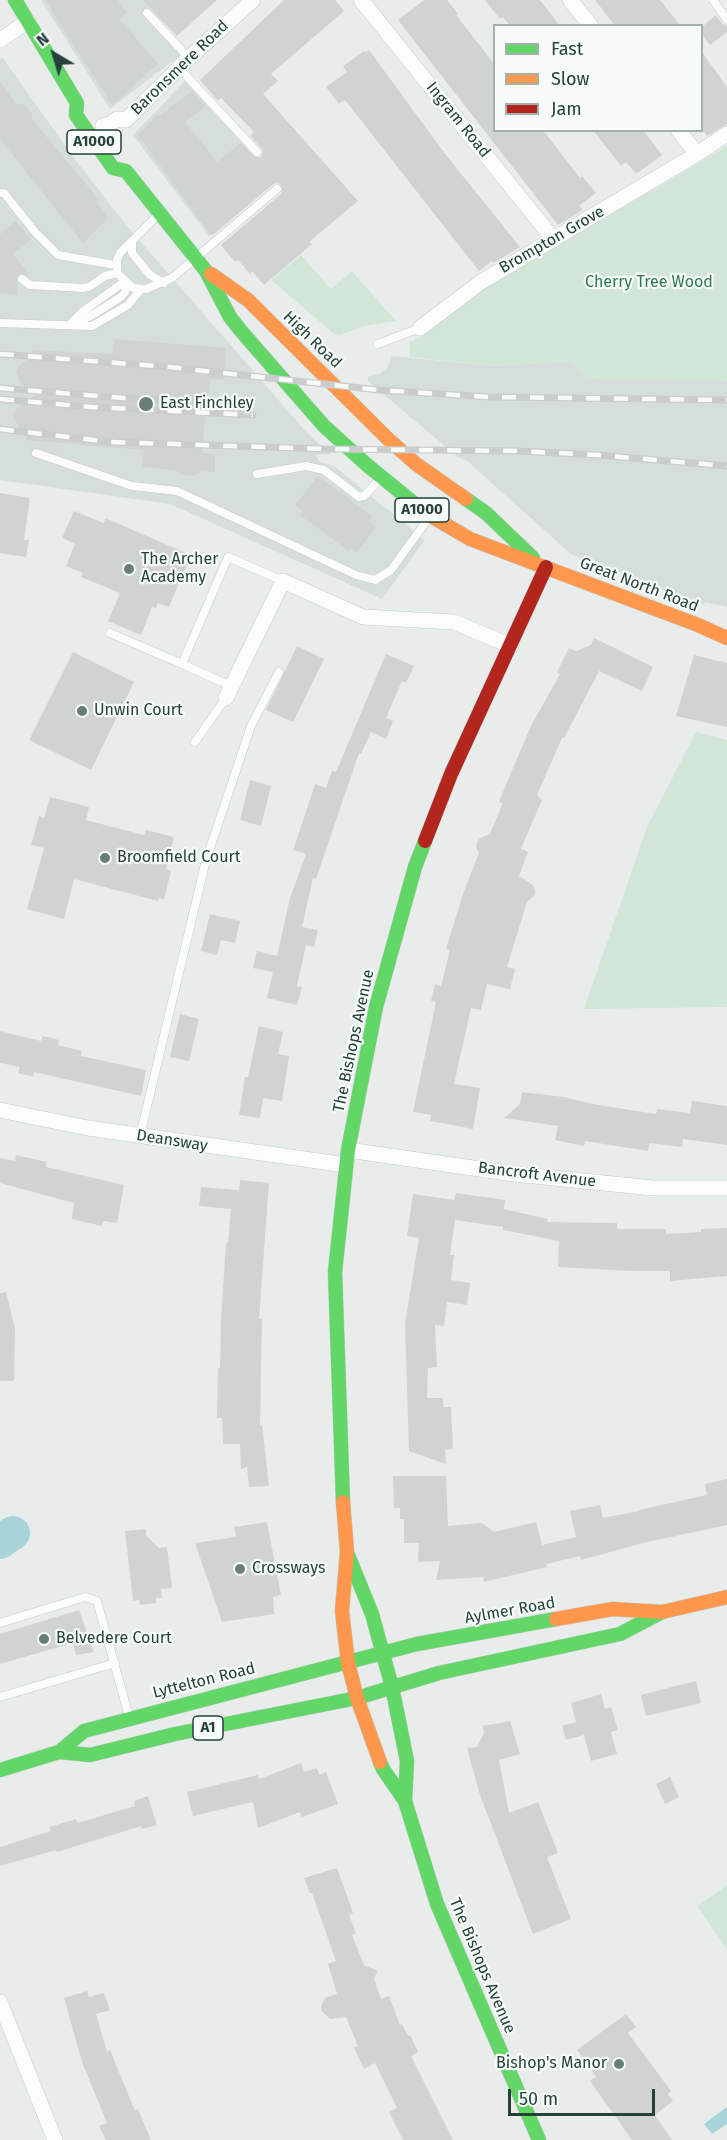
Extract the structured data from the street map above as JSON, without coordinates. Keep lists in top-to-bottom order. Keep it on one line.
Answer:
{"streets":{"main road":["A1000","High Road","Great North Road","The Bishops Avenue","Aylmer Road","Lyttelton Road","A1"],"street":["Baronsmere Road","Ingram Road","Brompton Grove","Deansway","Bancroft Avenue"]},"crossings":[["Baronsmere Road","High Road"],["Ingram Road","Brompton Grove"],["High Road","Great North Road"],["Great North Road","The Bishops Avenue"],["The Bishops Avenue","Deansway"],["The Bishops Avenue","Bancroft Avenue"],["The Bishops Avenue","Aylmer Road"],["The Bishops Avenue","Lyttelton Road"],["Deansway","Bancroft Avenue"],["Aylmer Road","Lyttelton Road"]],"parks":["Cherry Tree Wood"],"places":["East Finchley","The Archer Academy","Unwin Court","Broomfield Court","Crossways","Belvedere Court","Bishop's Manor"],"legend":["Fast","Slow","Jam"],"scale_bar":"50 m","north":"top left"}
